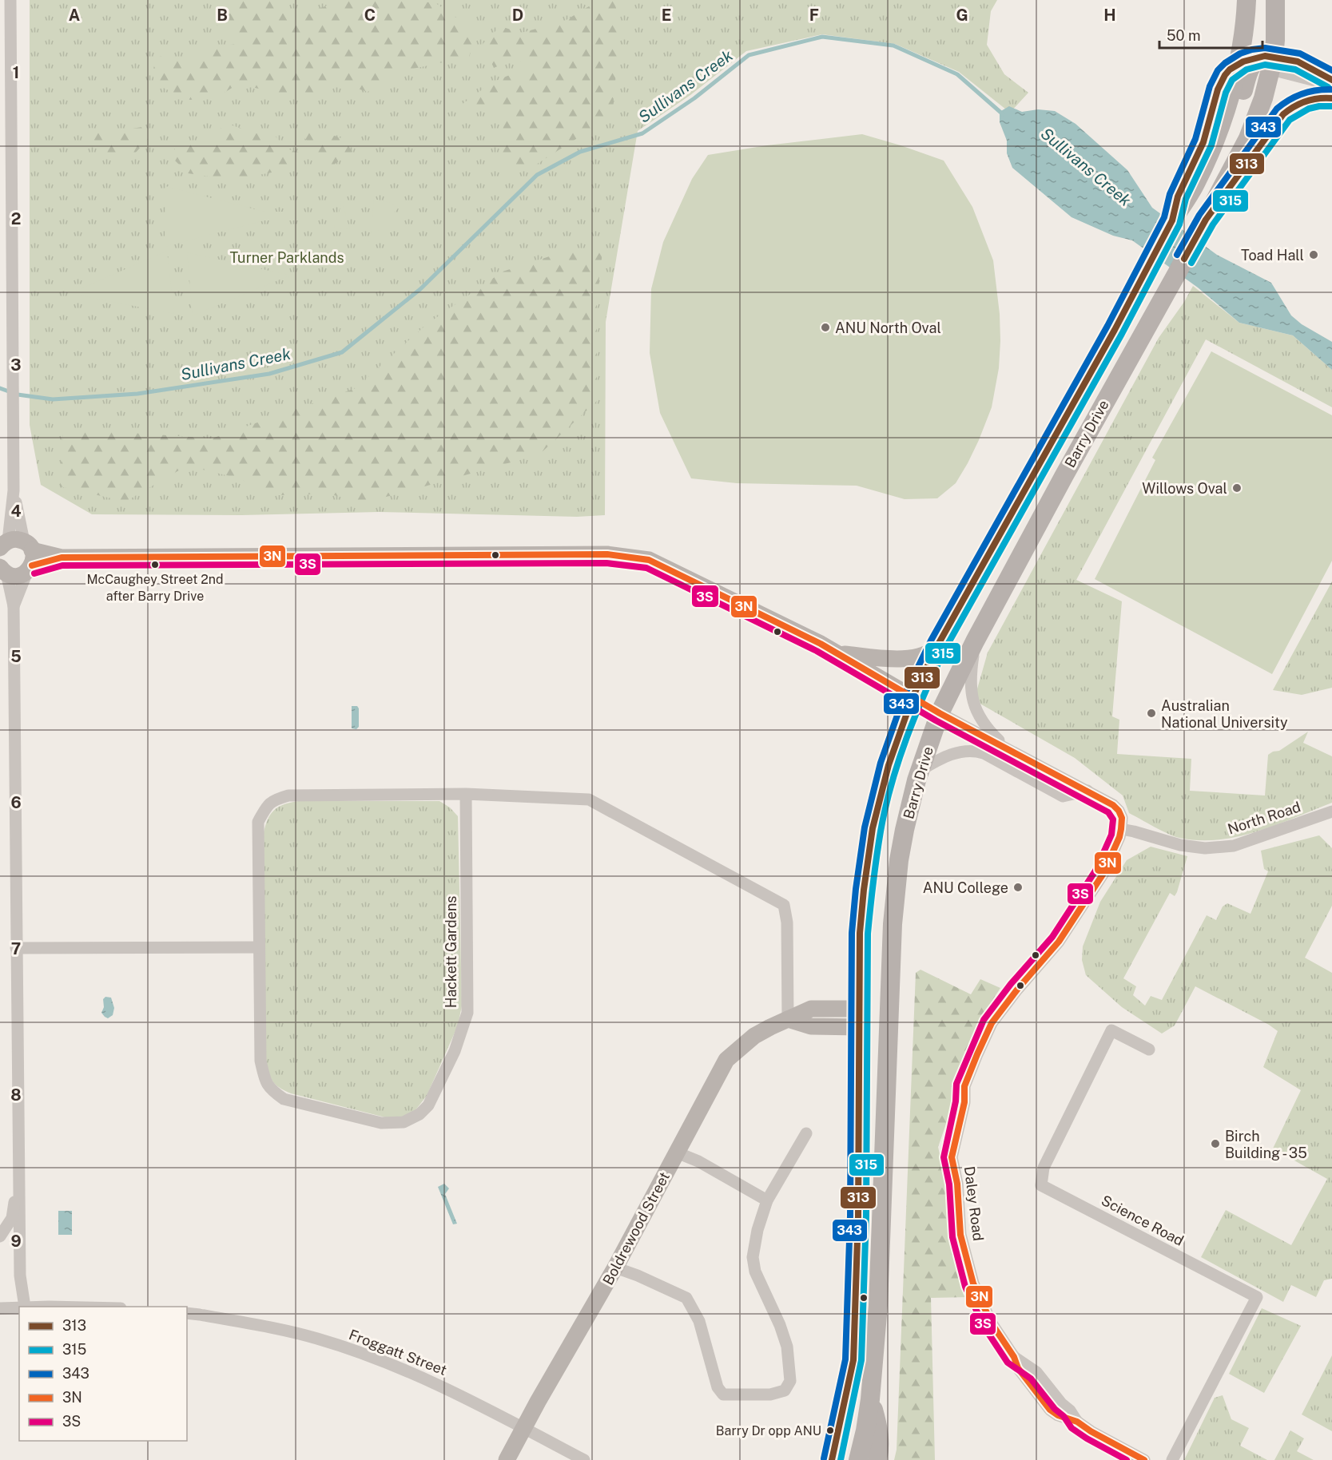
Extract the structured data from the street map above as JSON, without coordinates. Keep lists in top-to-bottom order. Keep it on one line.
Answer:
{"streets":{"main road":["Barry Drive"],"street":["North Road","Hackett Gardens","Daley Road","Science Road","Boldrewood Street","Froggatt Street"]},"crossings":[["Barry Drive","Boldrewood Street"],["North Road","Daley Road"],["Hackett Gardens","Boldrewood Street"],["Boldrewood Street","Froggatt Street"]],"water":["Sullivans Creek"],"parks":["Turner Parklands"],"places":["Toad Hall","ANU North Oval","Willows Oval","McCaughey Street 2nd after Barry Drive","Australian National University","ANU College","Birch Building - 35","Barry Dr opp ANU"],"lines":["transit line 343","transit line 313","transit line 315","transit line 3N","transit line 3S"],"legend":["313","315","343","3N","3S"],"scale_bar":"50 m","grid":{"columns":["A","B","C","D","E","F","G","H"],"rows":["1","2","3","4","5","6","7","8","9"]}}
